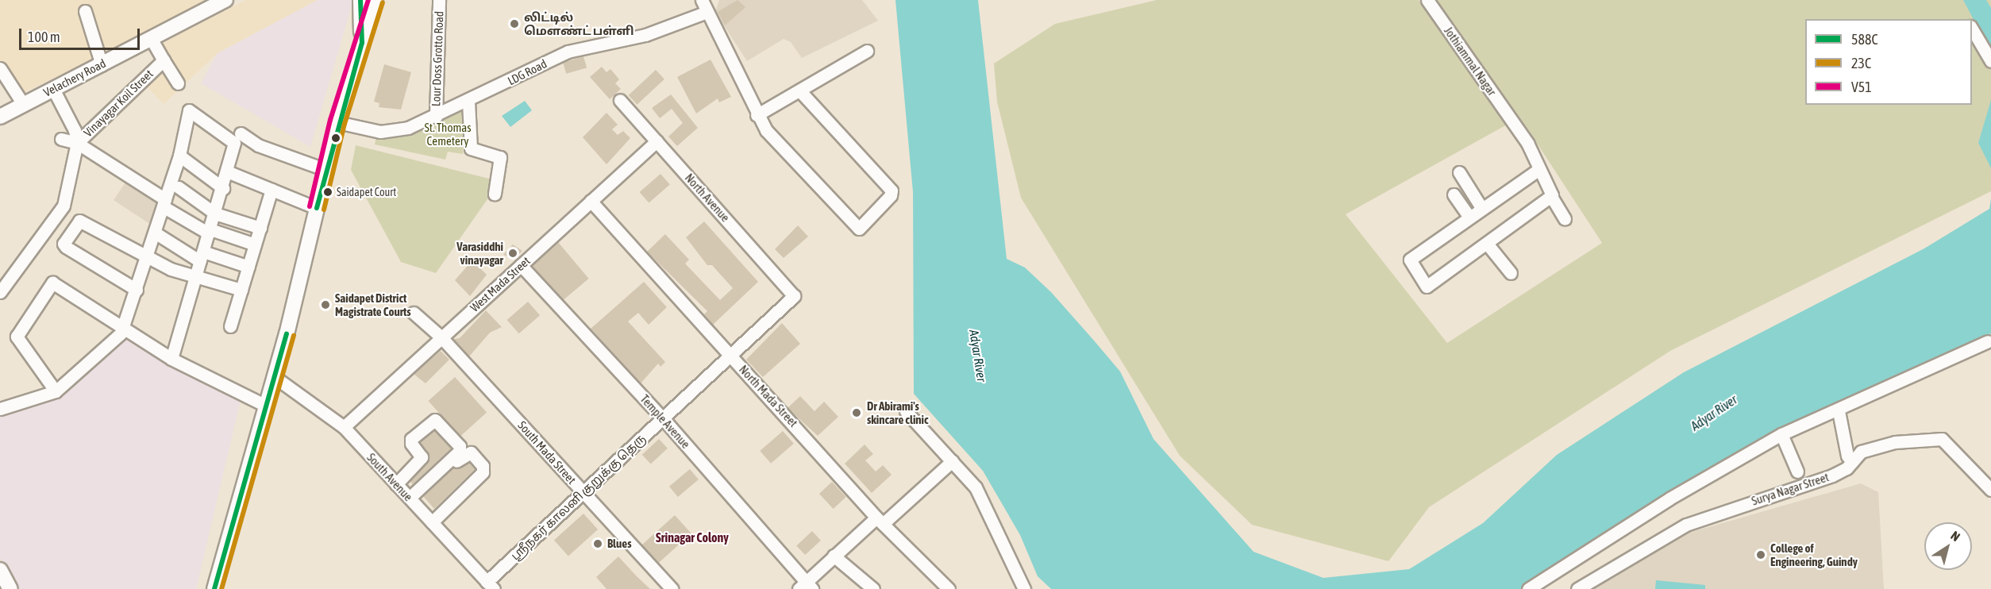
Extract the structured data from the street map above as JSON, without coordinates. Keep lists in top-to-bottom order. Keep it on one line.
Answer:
{"streets":{"main road":["Velachery Road"],"street":["Lour Doss Grotto Road","Jothiammal Nagar","LDG Road","Vinayagar Koil Street","North Avenue","West Mada Street","North Mada Street","Temple Avenue","South Mada Street","South Avenue","Surya Nagar Street","ஸ்ரீநகர் காலனி குறுக்கு தெரு"]},"crossings":[["Lour Doss Grotto Road","LDG Road"],["Velachery Road","Vinayagar Koil Street"],["North Avenue","West Mada Street"],["North Avenue","ஸ்ரீநகர் காலனி குறுக்கு தெரு"],["West Mada Street","North Mada Street"],["West Mada Street","Temple Avenue"],["West Mada Street","South Mada Street"],["West Mada Street","South Avenue"],["North Mada Street","ஸ்ரீநகர் காலனி குறுக்கு தெரு"],["Temple Avenue","ஸ்ரீநகர் காலனி குறுக்கு தெரு"],["South Mada Street","ஸ்ரீநகர் காலனி குறுக்கு தெரு"],["South Avenue","ஸ்ரீநகர் காலனி குறுக்கு தெரு"]],"districts":["Srinagar Colony"],"water":["Adyar River"],"parks":["St. Thomas Cemetery"],"places":["லிட்டில் மௌண்ட் பள்ளி","Saidapet Court","Varasiddhi vinayagar","Saidapet District Magistrate Courts","Dr Abirami's skincare clinic","Blues","College of Engineering, Guindy"],"lines":["transit line 588C","transit line V51","transit line 23C"],"legend":["588C","23C","V51"],"scale_bar":"100 m","north":"top right"}
